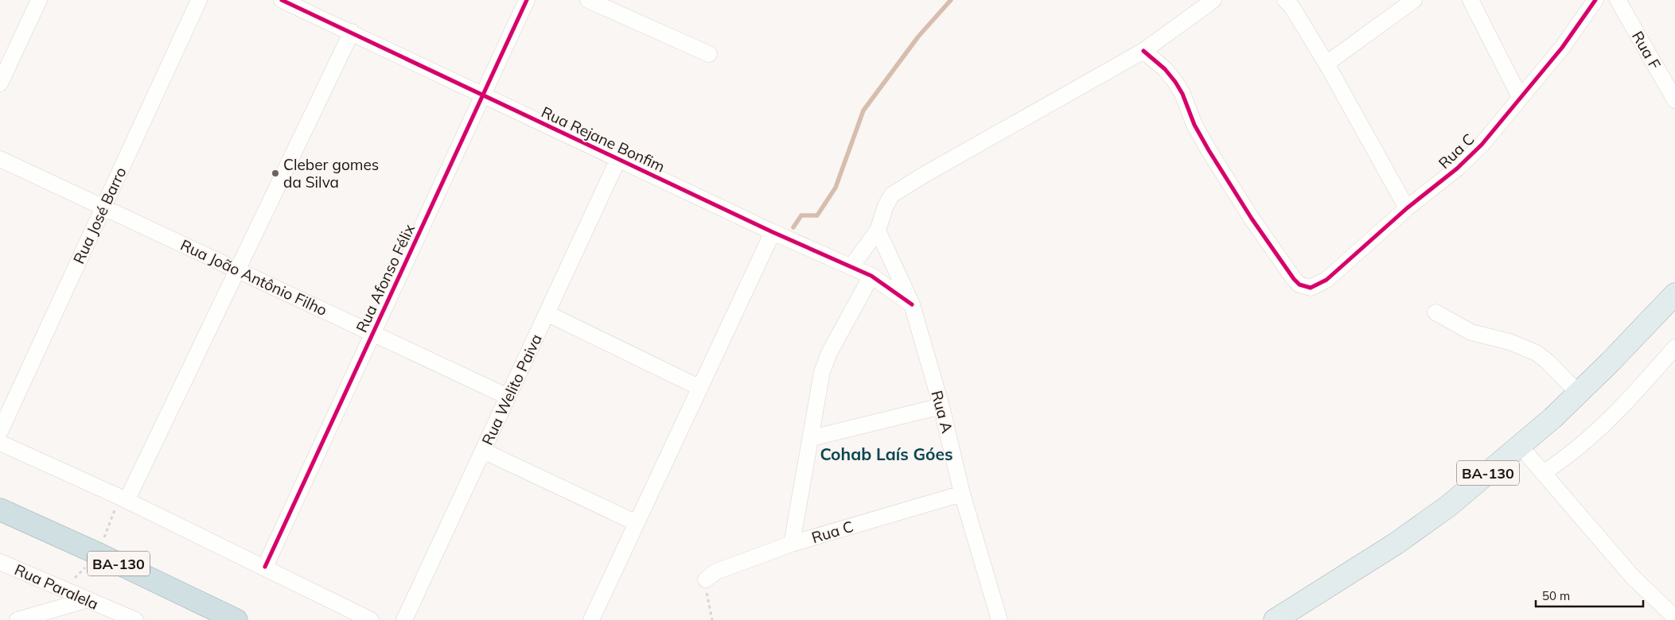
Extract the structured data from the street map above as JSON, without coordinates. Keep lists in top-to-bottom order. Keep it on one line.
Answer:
{"streets":{"highway":["BA-130"],"street":["Rua F","Rua Rejane Bonfim","Rua C","Rua José Barro","Rua João Antônio Filho","Rua Afonso Félix","Rua Welito Paiva","Rua A","Rua Paralela"]},"crossings":[["Rua Rejane Bonfim","Rua Afonso Félix"],["Rua Rejane Bonfim","Rua Welito Paiva"],["Rua Rejane Bonfim","Rua A"],["Rua C","Rua A"],["Rua José Barro","Rua João Antônio Filho"],["Rua João Antônio Filho","Rua Afonso Félix"],["Rua João Antônio Filho","Rua Welito Paiva"]],"districts":["Cohab Laís Góes"],"places":["Cleber gomes da Silva"],"scale_bar":"50 m"}
